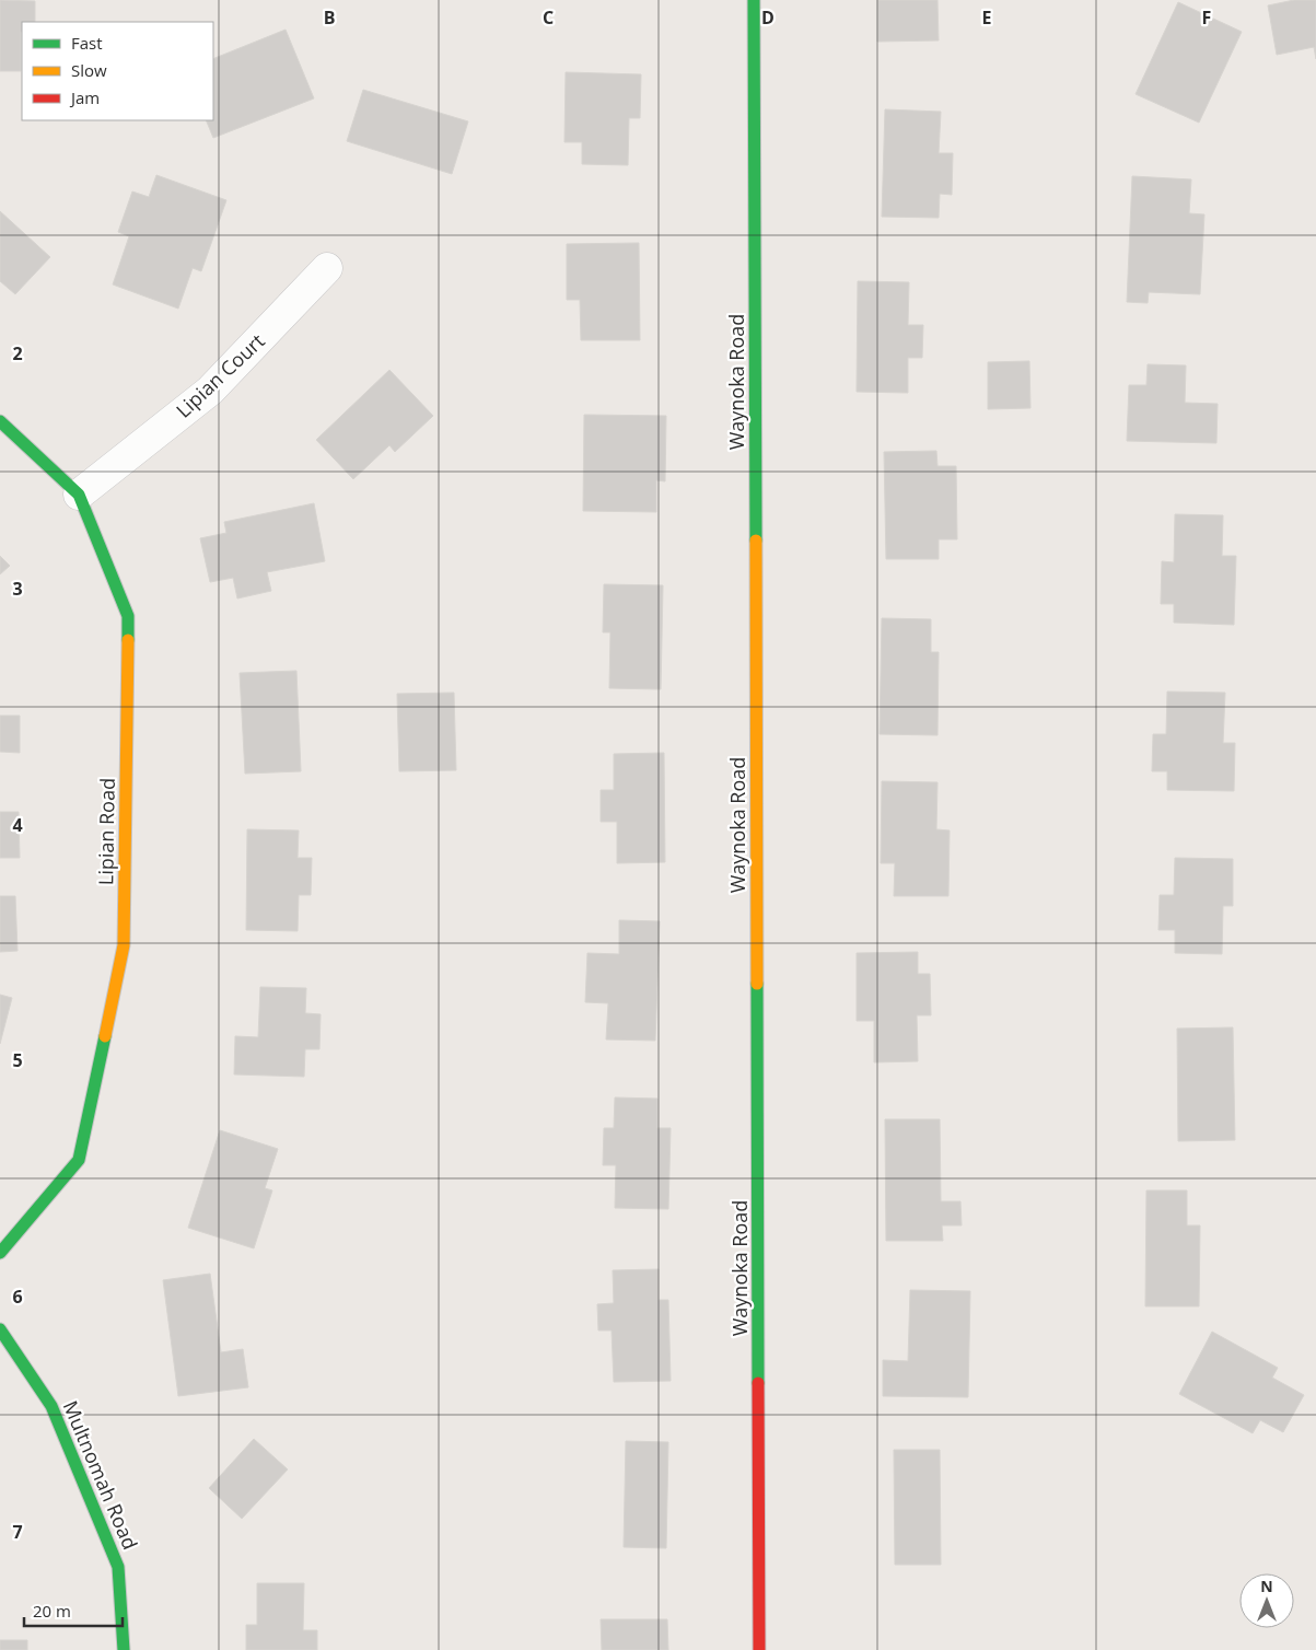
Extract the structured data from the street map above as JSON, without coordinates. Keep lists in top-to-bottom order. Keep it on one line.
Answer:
{"streets":{"street":["Lipian Court","Waynoka Road","Lipian Road","Multnomah Road"]},"crossings":[["Lipian Court","Lipian Road"]],"legend":["Fast","Slow","Jam"],"scale_bar":"20 m","north":"top","grid":{"columns":["B","C","D","E","F"],"rows":["2","3","4","5","6","7"]}}
